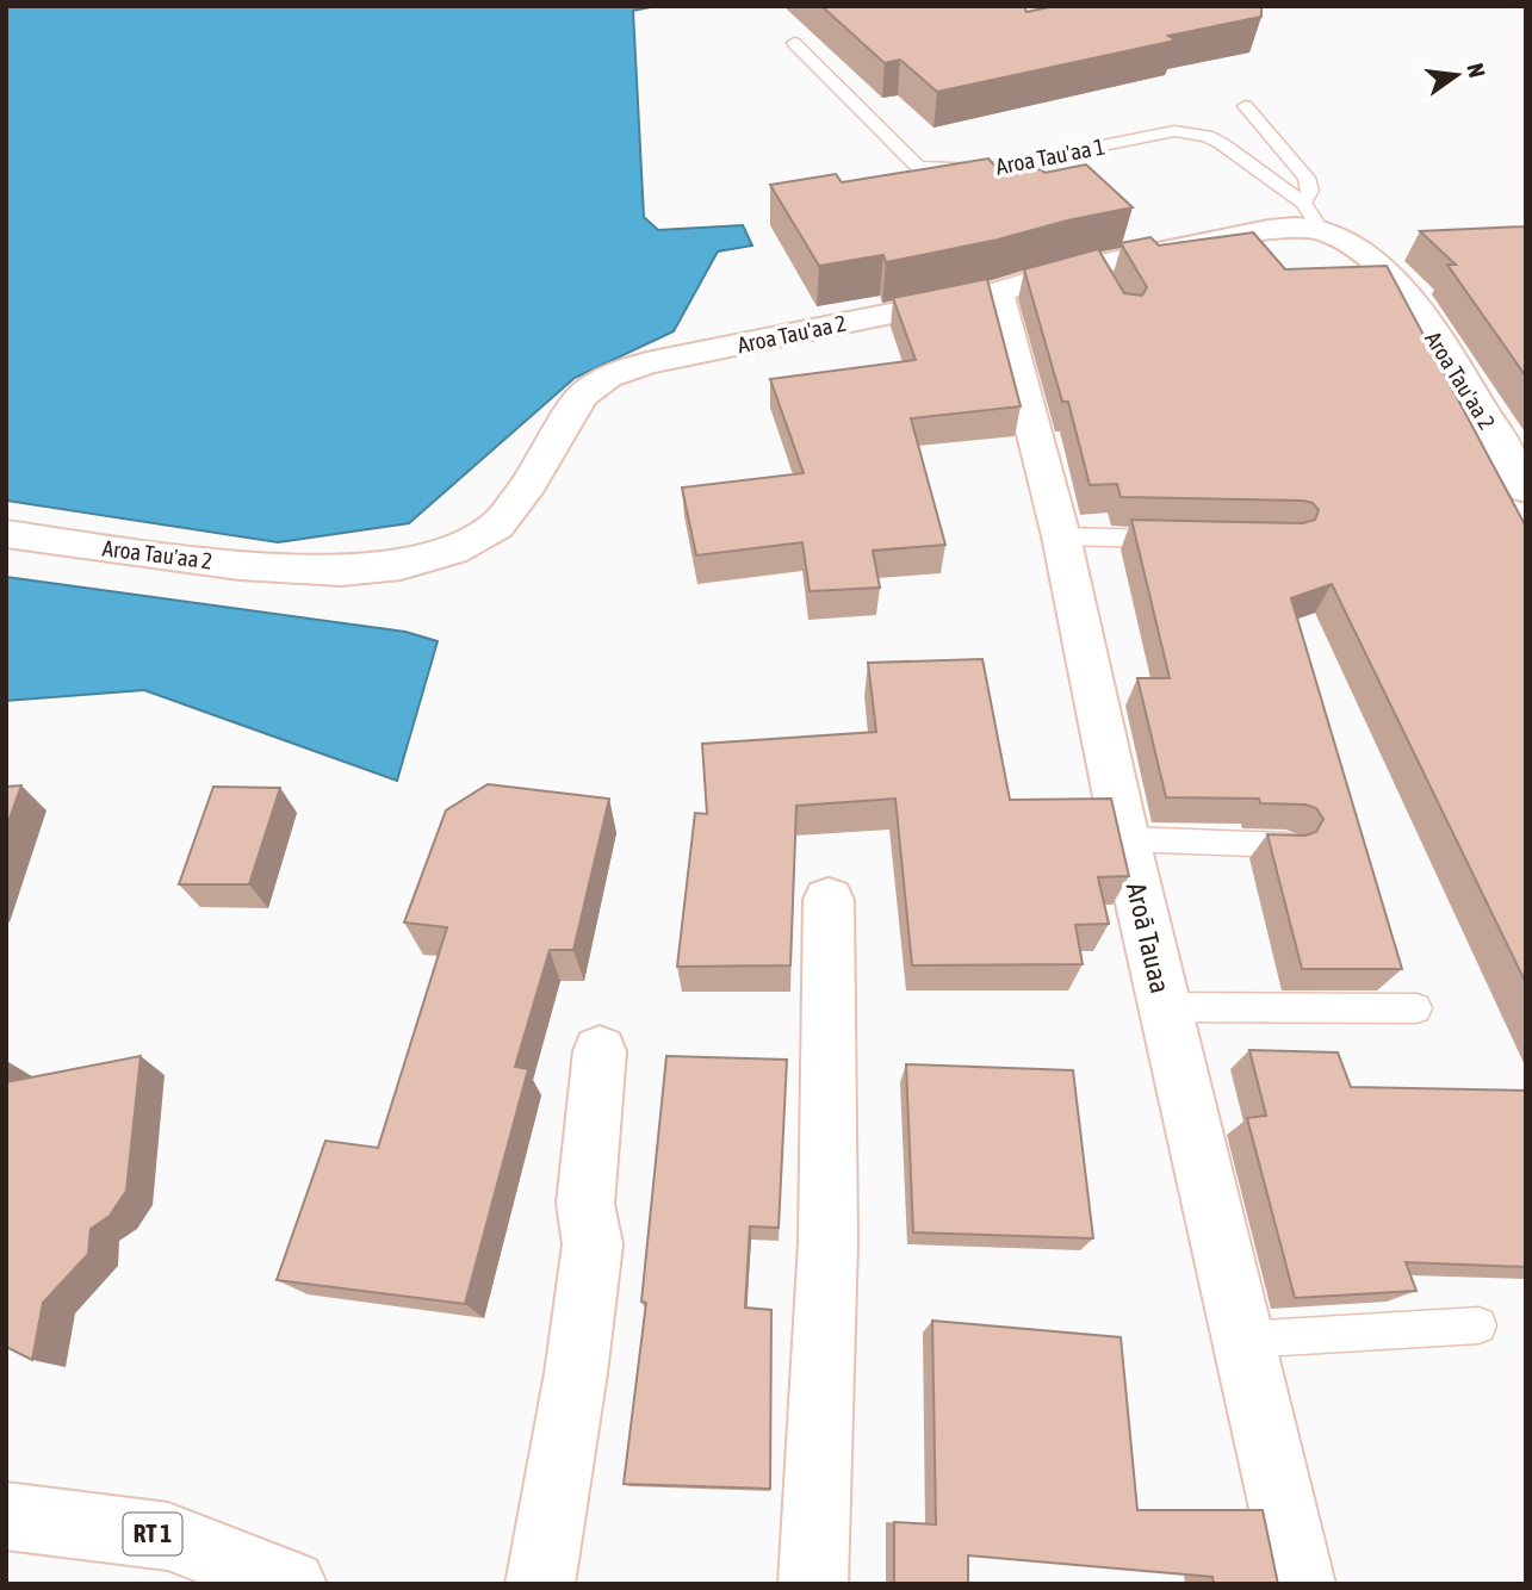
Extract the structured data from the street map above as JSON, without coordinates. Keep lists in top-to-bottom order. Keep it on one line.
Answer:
{"streets":{"street":["Aroa Tau'aa 2","Aroā Tauaa","RT 1"],"lane":["Aroa Tau'aa 1"]},"crossings":[["Aroa Tau'aa 1","Aroa Tau'aa 2"],["Aroa Tau'aa 2","Aroā Tauaa"]],"north":"right"}
